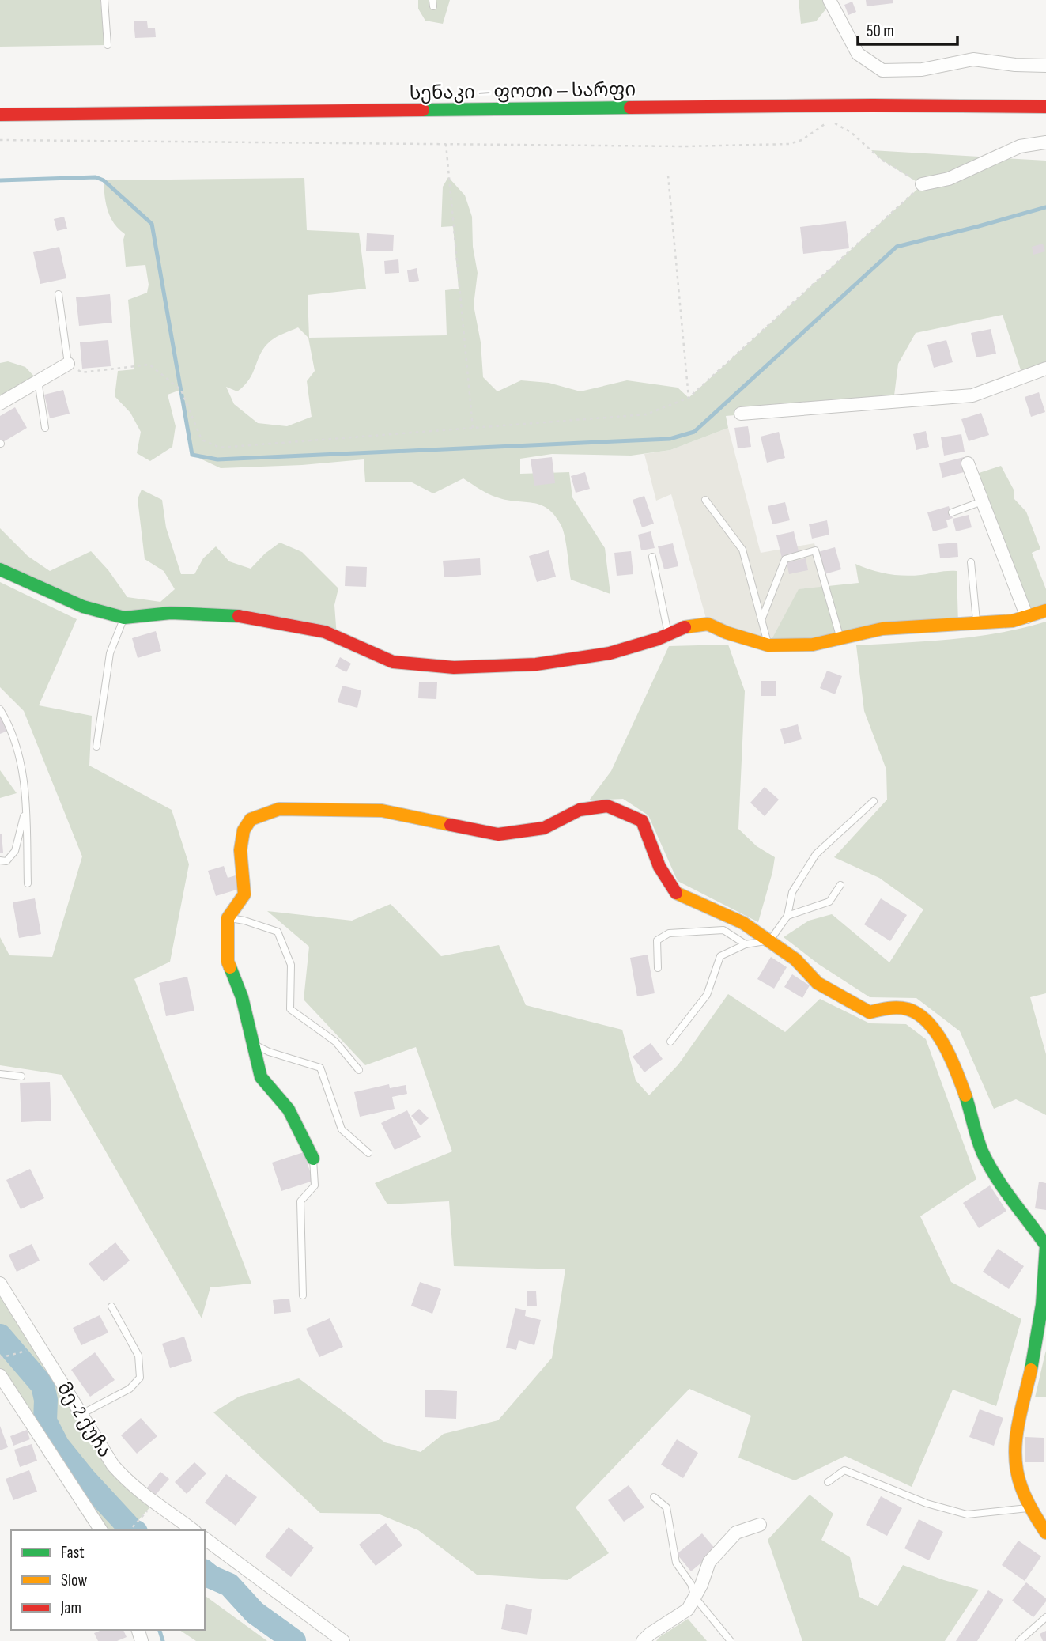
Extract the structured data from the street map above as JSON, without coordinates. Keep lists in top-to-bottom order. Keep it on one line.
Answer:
{"streets":{"main road":["სენაკი — ფოთი — სარფი"],"street":["მე-2 ქუჩა"]},"legend":["Fast","Slow","Jam"],"scale_bar":"50 m"}
